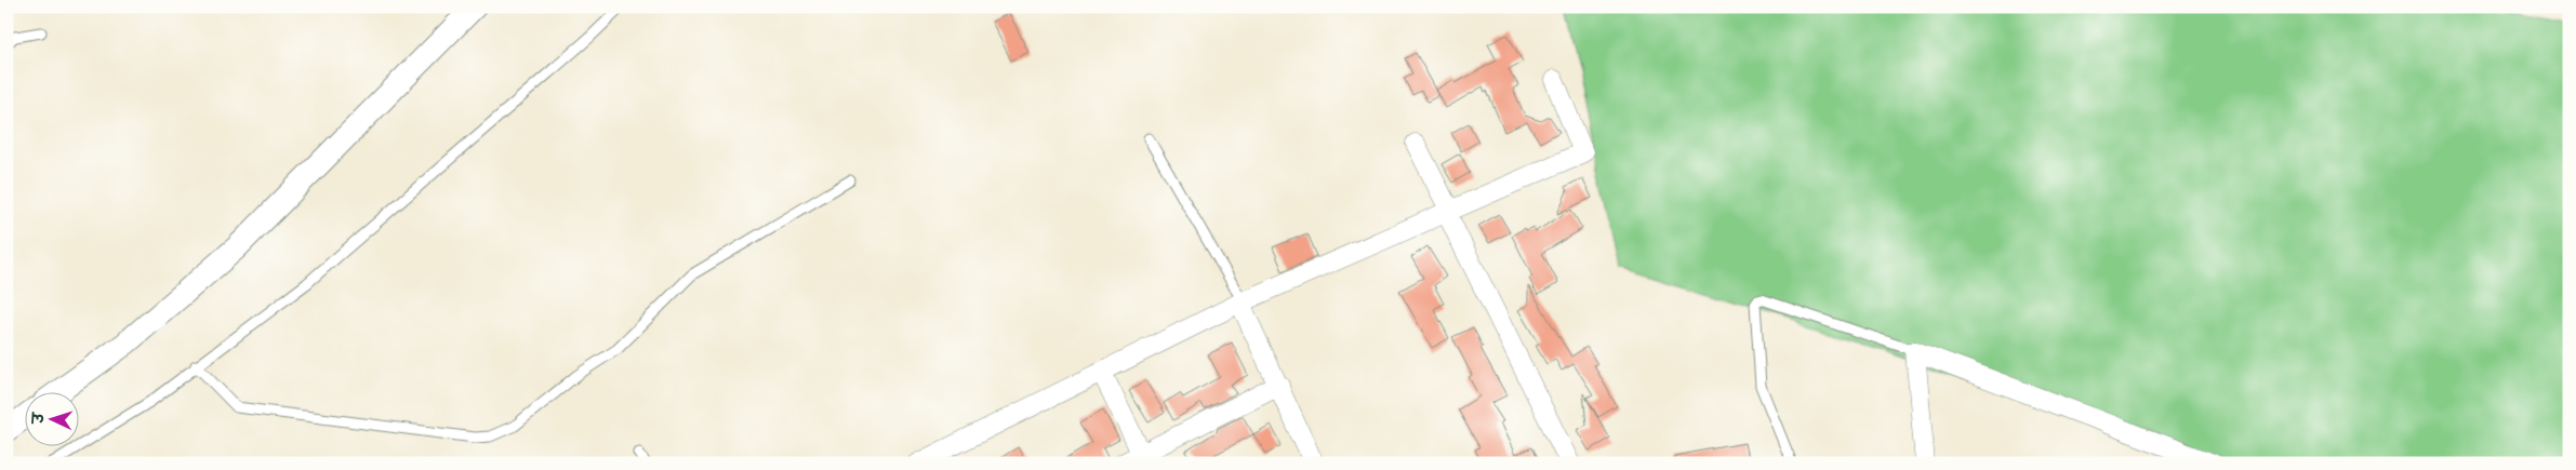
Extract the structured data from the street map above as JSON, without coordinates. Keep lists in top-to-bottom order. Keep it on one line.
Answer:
{"north":"left"}
